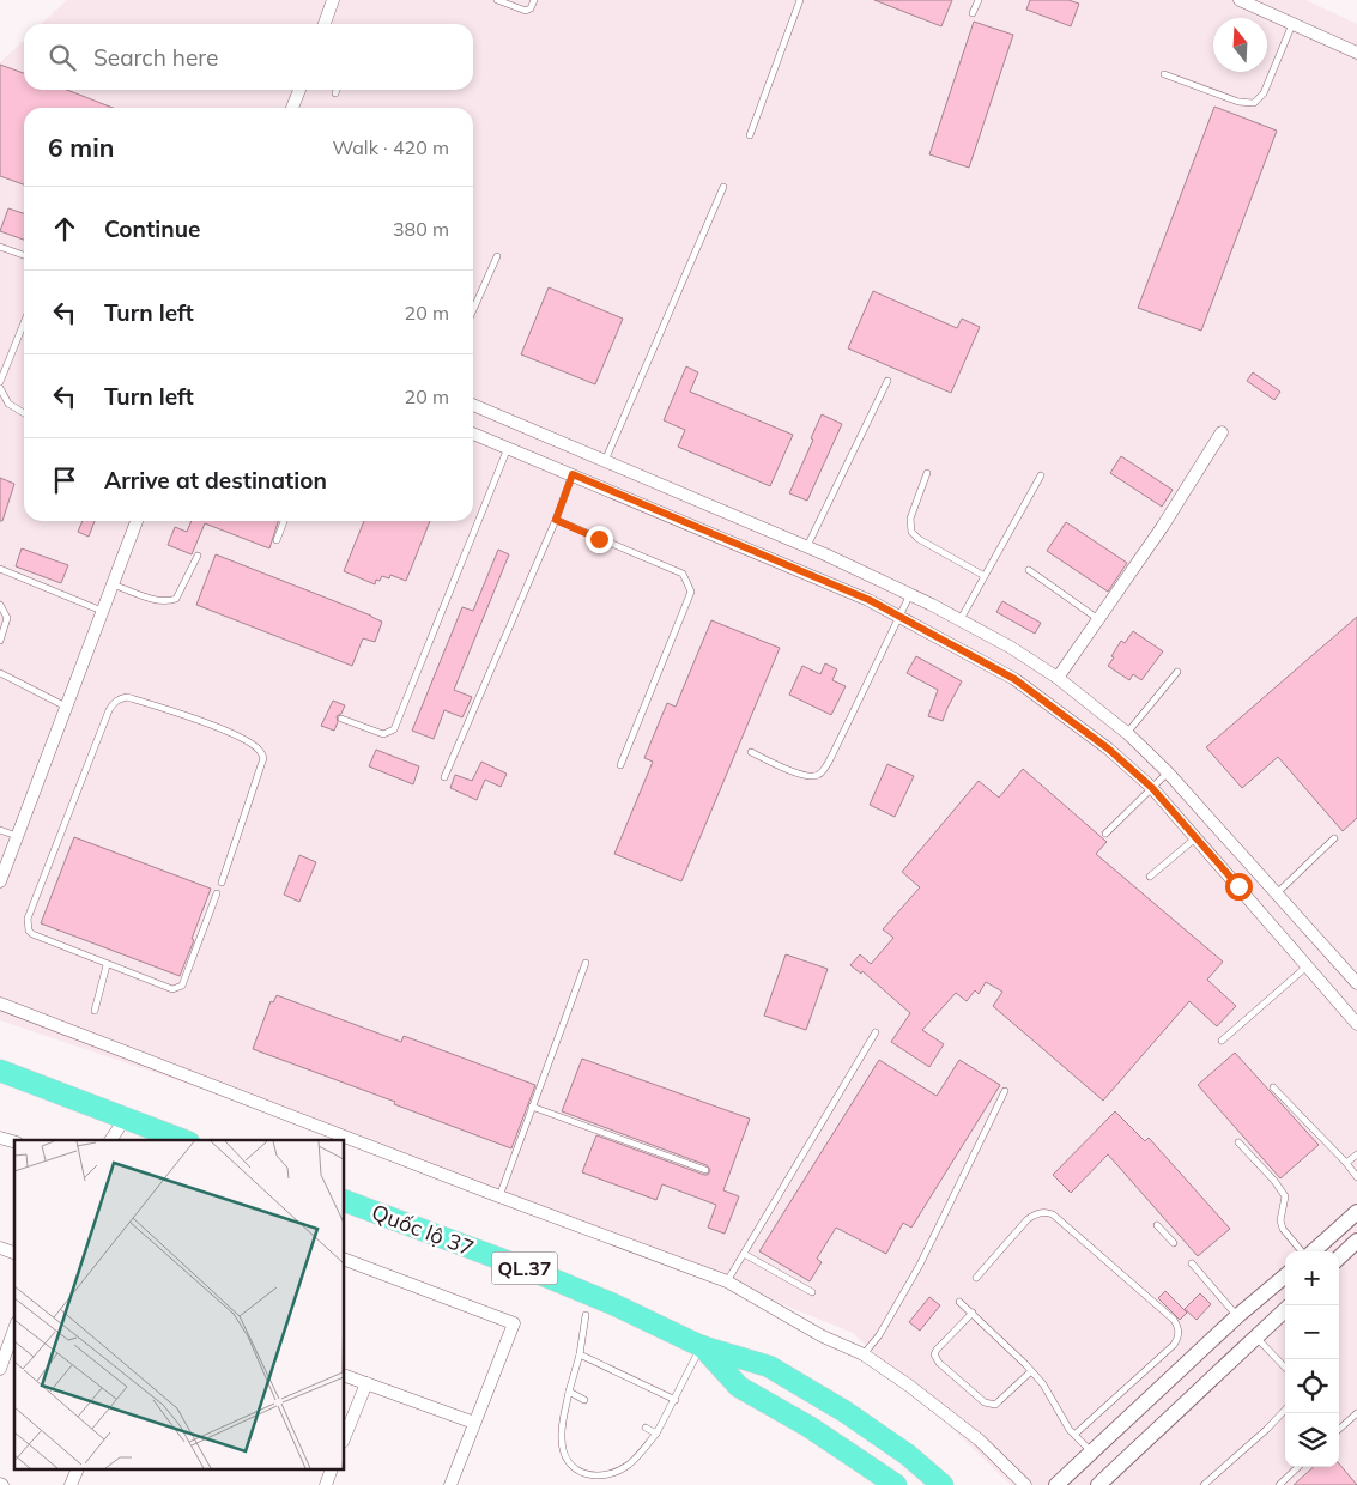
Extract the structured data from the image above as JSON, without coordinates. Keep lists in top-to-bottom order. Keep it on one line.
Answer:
{"streets":{"highway":["Quốc lộ 37","QL.37"]},"north":"top","page":{"search":"Search here","heading":["6 min","Walk · 420 m"],"list":[["Continue","380 m"],["Turn left","20 m"],["Turn left","20 m"],"Arrive at destination"],"map_buttons":["+","−"]}}
